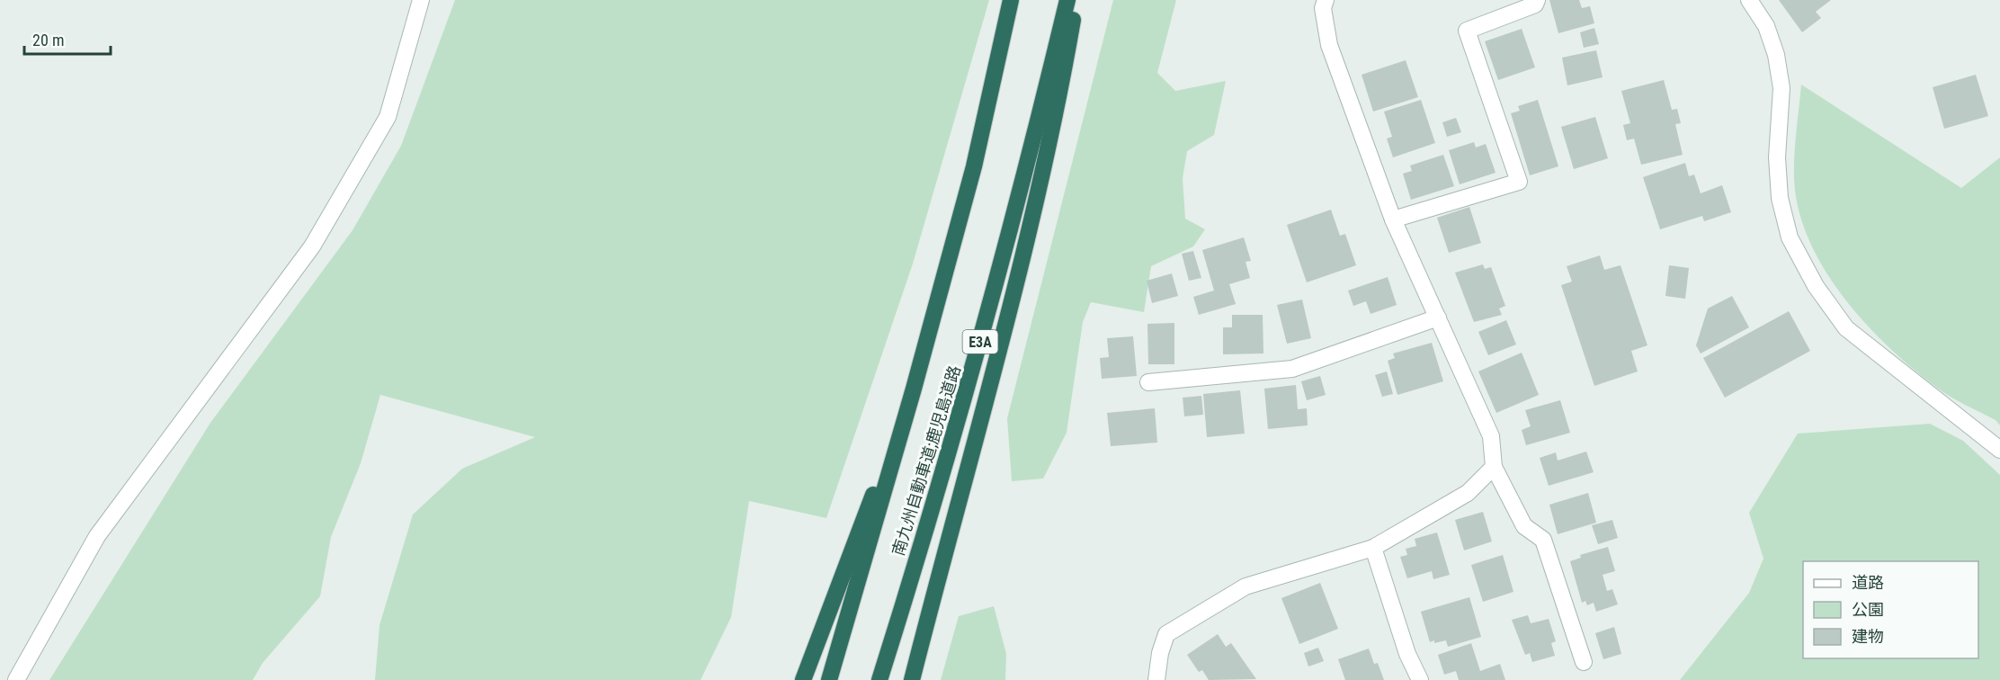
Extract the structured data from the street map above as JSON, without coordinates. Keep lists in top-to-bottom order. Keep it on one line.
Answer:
{"streets":{"highway":["E3A","南九州自動車道;鹿児島道路"]},"legend":["道路","公園","建物"],"scale_bar":"20 m"}
